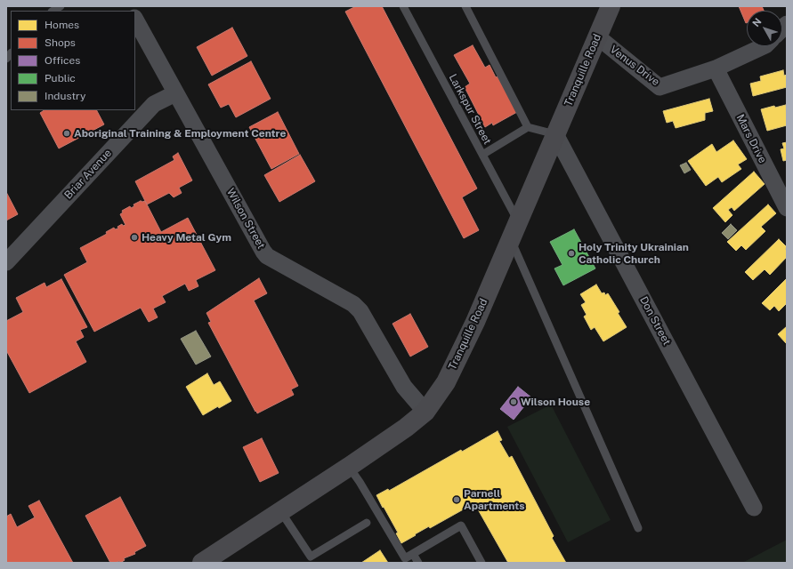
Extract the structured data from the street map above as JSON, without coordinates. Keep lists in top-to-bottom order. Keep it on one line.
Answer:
{"streets":{"main road":["Tranquille Road"],"street":["Venus Drive","Mars Drive","Briar Avenue","Wilson Street","Don Street"],"lane":["Larkspur Street"]},"crossings":[["Venus Drive","Tranquille Road"],["Venus Drive","Mars Drive"],["Tranquille Road","Larkspur Street"],["Tranquille Road","Wilson Street"],["Tranquille Road","Don Street"],["Briar Avenue","Wilson Street"]],"places":["Aboriginal Training & Employment Centre","Heavy Metal Gym","Holy Trinity Ukrainian Catholic Church","Wilson House","Parnell Apartments"],"legend":["Homes","Shops","Offices","Public","Industry"],"north":"top left"}
